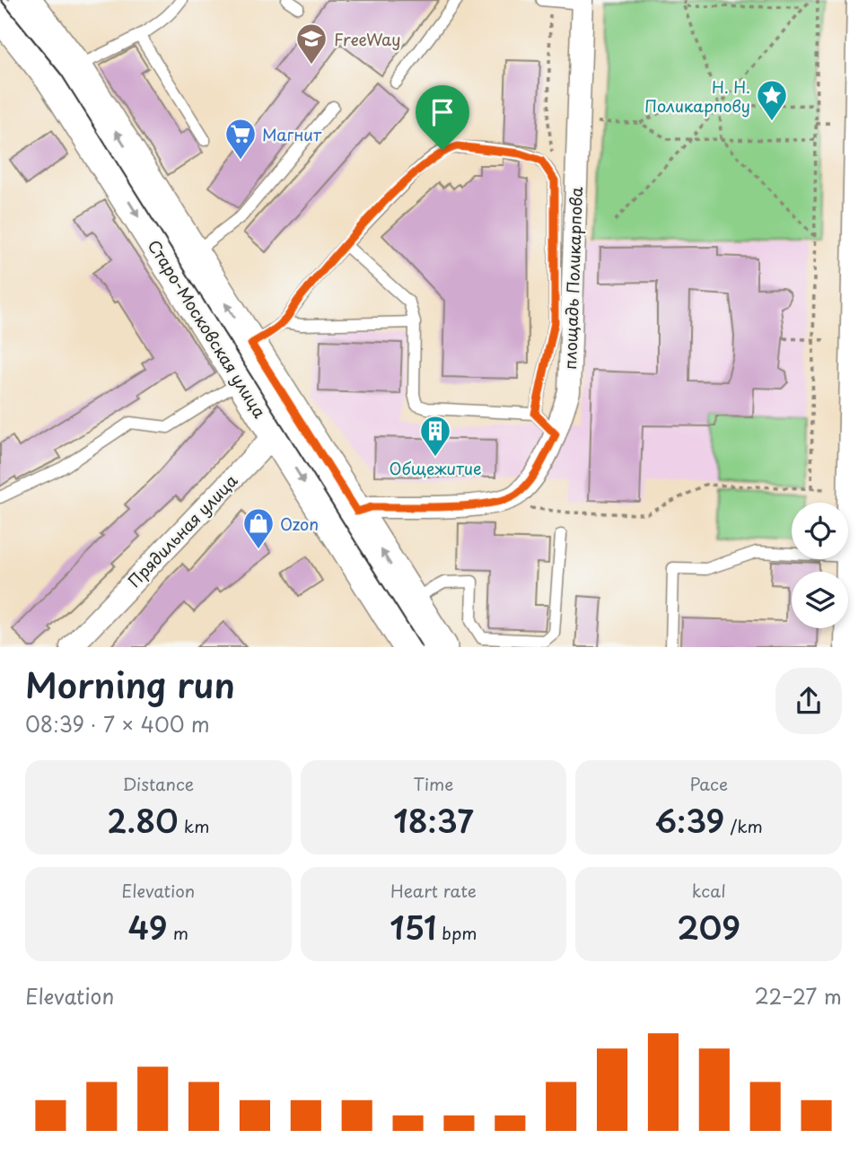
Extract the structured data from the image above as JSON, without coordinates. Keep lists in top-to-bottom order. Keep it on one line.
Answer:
{"streets":{"main road":["Старо-Московская улица"],"street":["площадь Поликарпова","Прядильная улица"]},"crossings":[["Старо-Московская улица","Прядильная улица"]],"places":{"school or university":["FreeWay"],"place":["Н. Н. Поликарпову"],"supermarket":["Магнит"],"building":["Общежитие"],"shop":["Ozon"]},"page":{"heading":["Morning run","08:39 · 7 × 400 m"],"stats":[["Distance","2.80 km"],["Time","18:37"],["Pace","6:39 /km"],["Elevation","49 m"],["Heart rate","151 bpm"],["kcal","209"]],"chart":["Elevation","22–27 m"]}}
